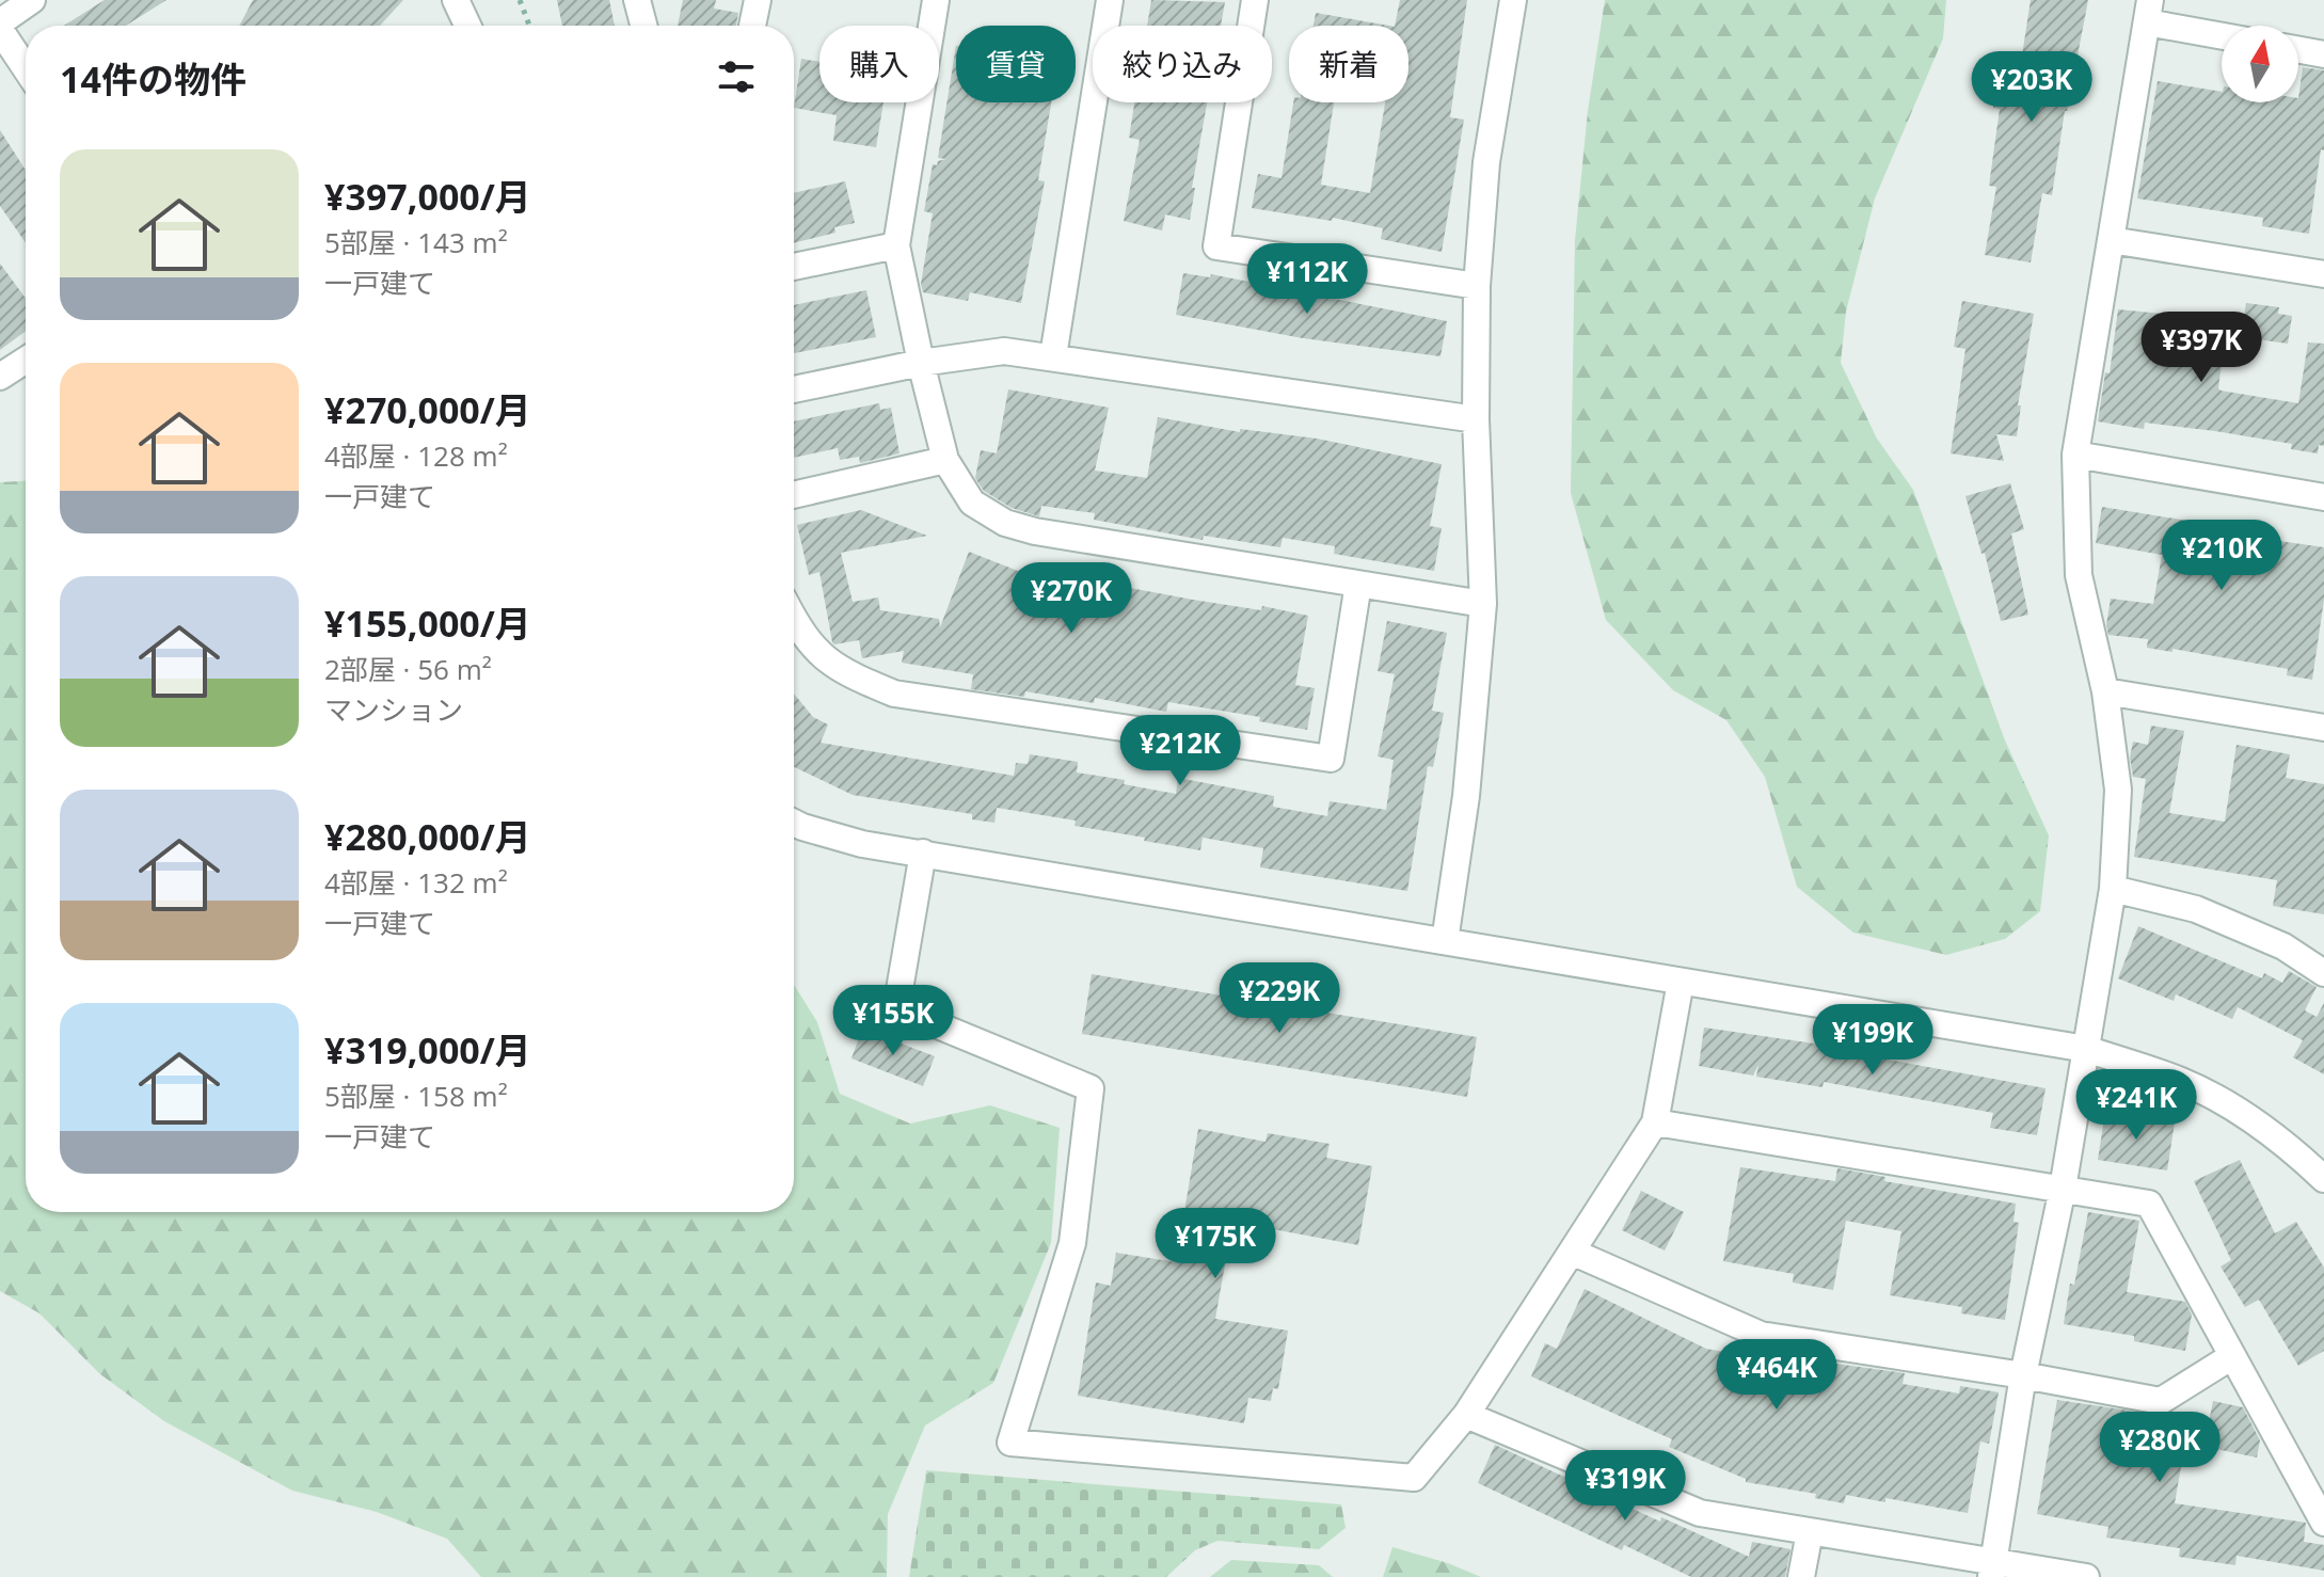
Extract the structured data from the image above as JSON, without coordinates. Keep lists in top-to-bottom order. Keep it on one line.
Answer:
{"north":"top","page":{"chip":["購入","賃貸","絞り込み","新着"],"heading":"14件の物件","price":["¥203K","¥112K","¥397K","¥210K","¥270K","¥212K","¥229K","¥155K","¥199K","¥241K","¥175K","¥464K","¥280K","¥319K"],"list":[{"name":"¥397,000/月","note":"5部屋 · 143 m² · 一戸建て"},{"name":"¥270,000/月","note":"4部屋 · 128 m² · 一戸建て"},{"name":"¥155,000/月","note":"2部屋 · 56 m² · マンション"},{"name":"¥280,000/月","note":"4部屋 · 132 m² · 一戸建て"},{"name":"¥319,000/月","note":"5部屋 · 158 m² · 一戸建て"}]}}
